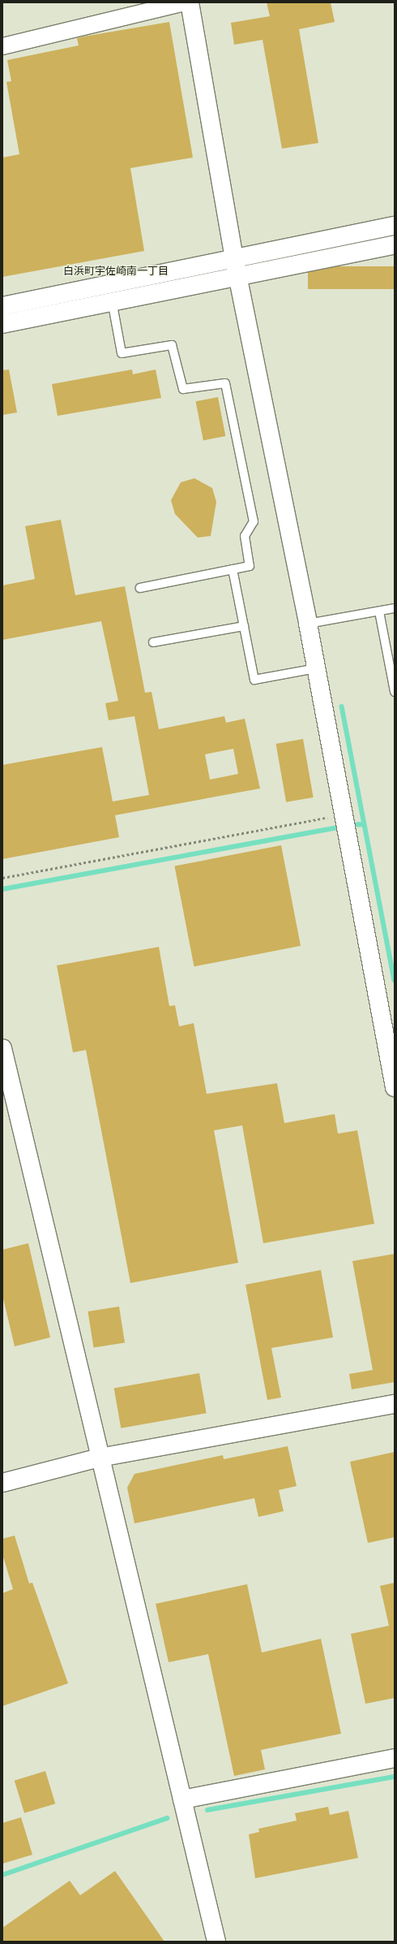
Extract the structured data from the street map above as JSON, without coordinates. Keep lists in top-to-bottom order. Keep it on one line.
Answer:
{"districts":["白浜町宇佐崎南一丁目"]}
